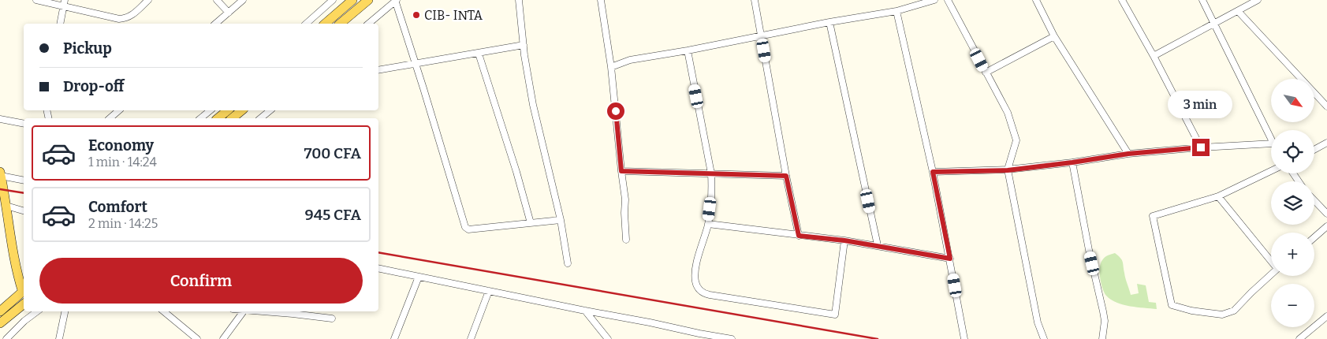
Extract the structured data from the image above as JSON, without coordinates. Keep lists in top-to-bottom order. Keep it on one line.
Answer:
{"places":["CIB- INTA"],"north":"bottom right","page":{"banner":["Pickup","Drop-off"],"map_buttons":["+","−"],"bubble":"3 min","list":[{"name":"Economy","note":"1 min · 14:24","value":"700 CFA"},{"name":"Comfort","note":"2 min · 14:25","value":"945 CFA"}],"buttons":"Confirm"}}
